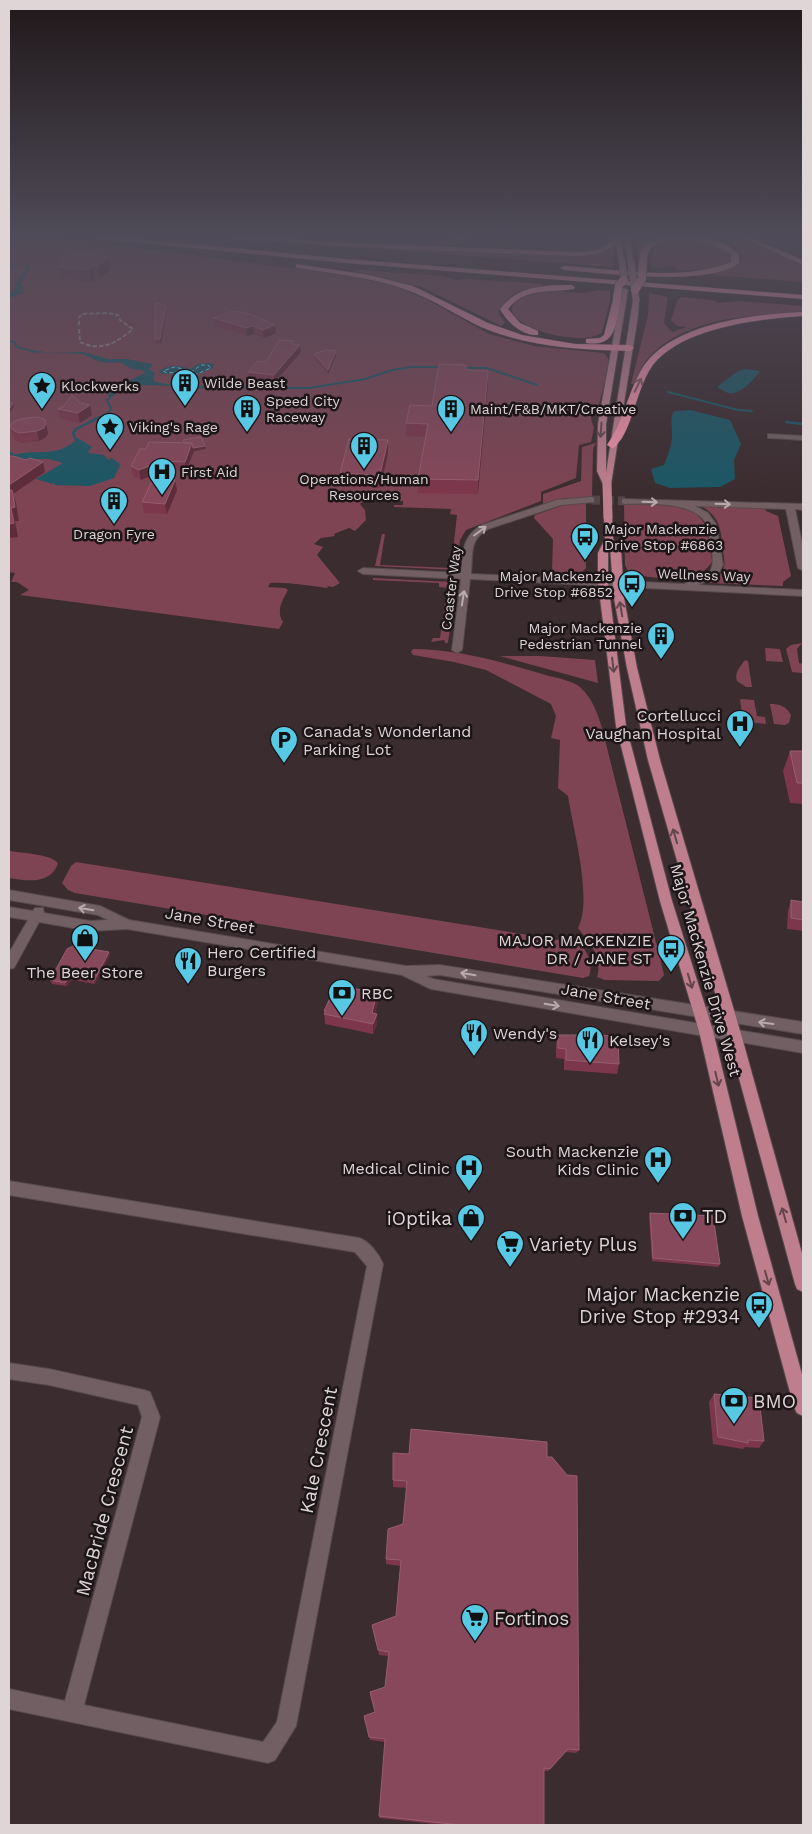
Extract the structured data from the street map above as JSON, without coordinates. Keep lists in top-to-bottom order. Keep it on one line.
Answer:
{"streets":{"main road":["Major MacKenzie Drive West"],"street":["Wellness Way","Coaster Way","Jane Street","Kale Crescent","MacBride Crescent"]},"crossings":[["Wellness Way","Coaster Way"],["Wellness Way","Major MacKenzie Drive West"],["Jane Street","Major MacKenzie Drive West"],["Kale Crescent","MacBride Crescent"]],"one_way":["Coaster Way"],"places":{"building":["Wilde Beast","Speed City Raceway","Maint/F&B/MKT/Creative","Operations/Human Resources","Dragon Fyre","Major Mackenzie Pedestrian Tunnel"],"place":["Klockwerks","Viking's Rage"],"hospital":["First Aid","Cortellucci Vaughan Hospital","South Mackenzie Kids Clinic","Medical Clinic"],"bus stop":["Major Mackenzie Drive Stop #6863","Major Mackenzie Drive Stop #6852","MAJOR MACKENZIE DR / JANE ST","Major Mackenzie Drive Stop #2934"],"parking":["Canada's Wonderland Parking Lot"],"shop":["The Beer Store","iOptika"],"restaurant":["Hero Certified Burgers","Wendy's","Kelsey's"],"bank":["RBC","TD","BMO"],"supermarket":["Variety Plus","Fortinos"]}}
